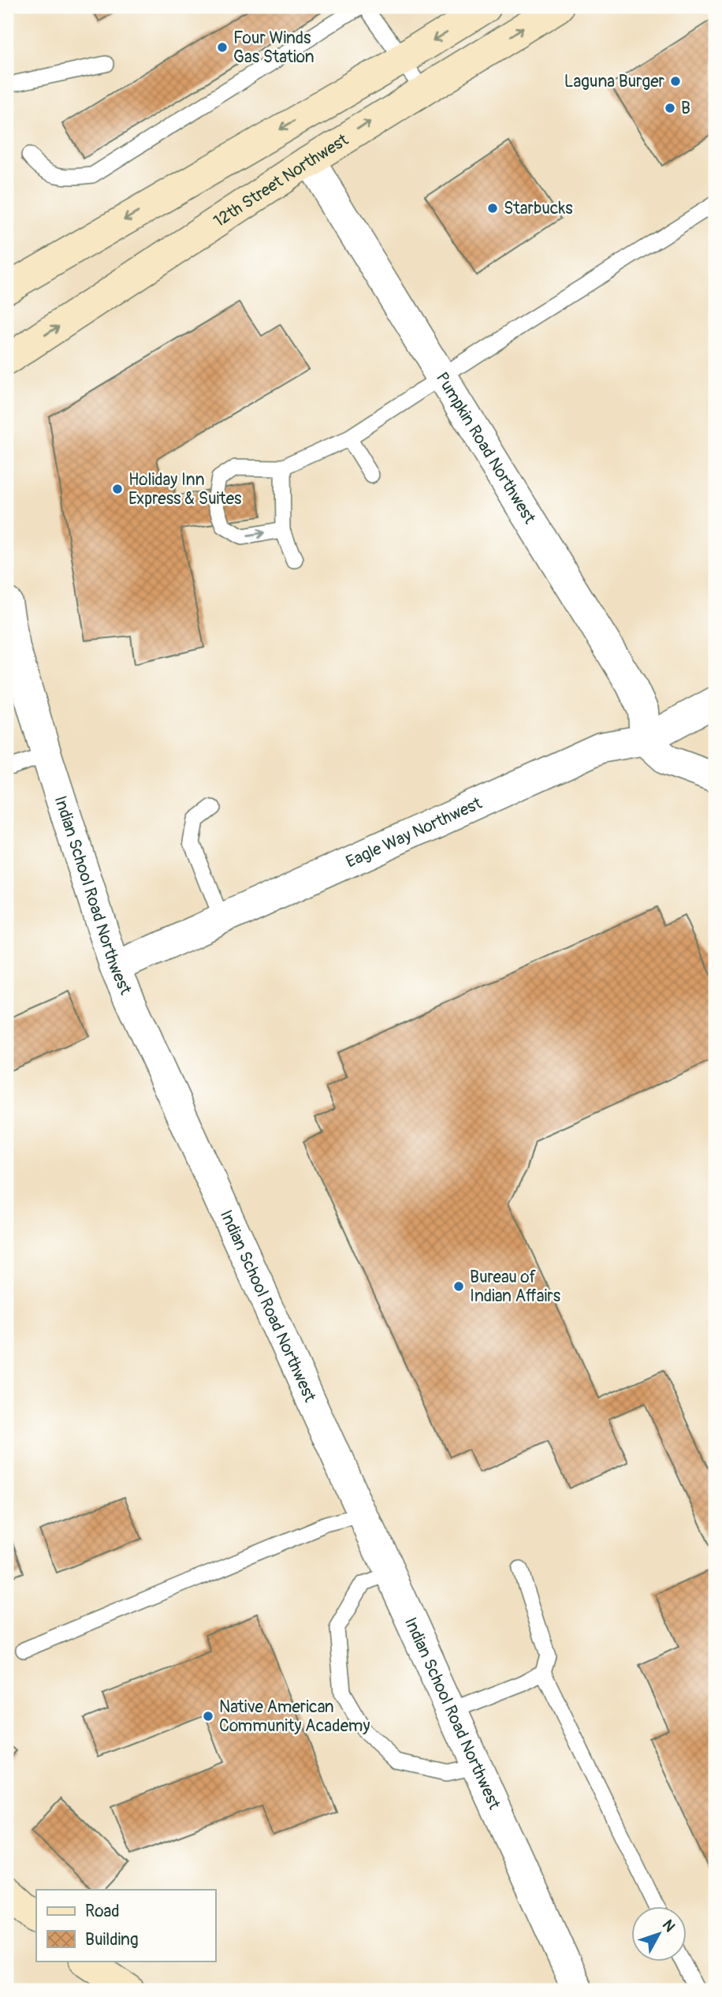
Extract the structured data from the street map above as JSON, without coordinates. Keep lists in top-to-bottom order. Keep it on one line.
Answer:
{"streets":{"main road":["12th Street Northwest"],"street":["Pumpkin Road Northwest","Eagle Way Northwest","Indian School Road Northwest"]},"crossings":[["12th Street Northwest","Pumpkin Road Northwest"],["Pumpkin Road Northwest","Eagle Way Northwest"],["Eagle Way Northwest","Indian School Road Northwest"]],"places":["Four Winds Gas Station","Laguna Burger","B","Starbucks","Holiday Inn Express & Suites","Bureau of Indian Affairs","Native American Community Academy"],"legend":["Road","Building"],"north":"top right"}
